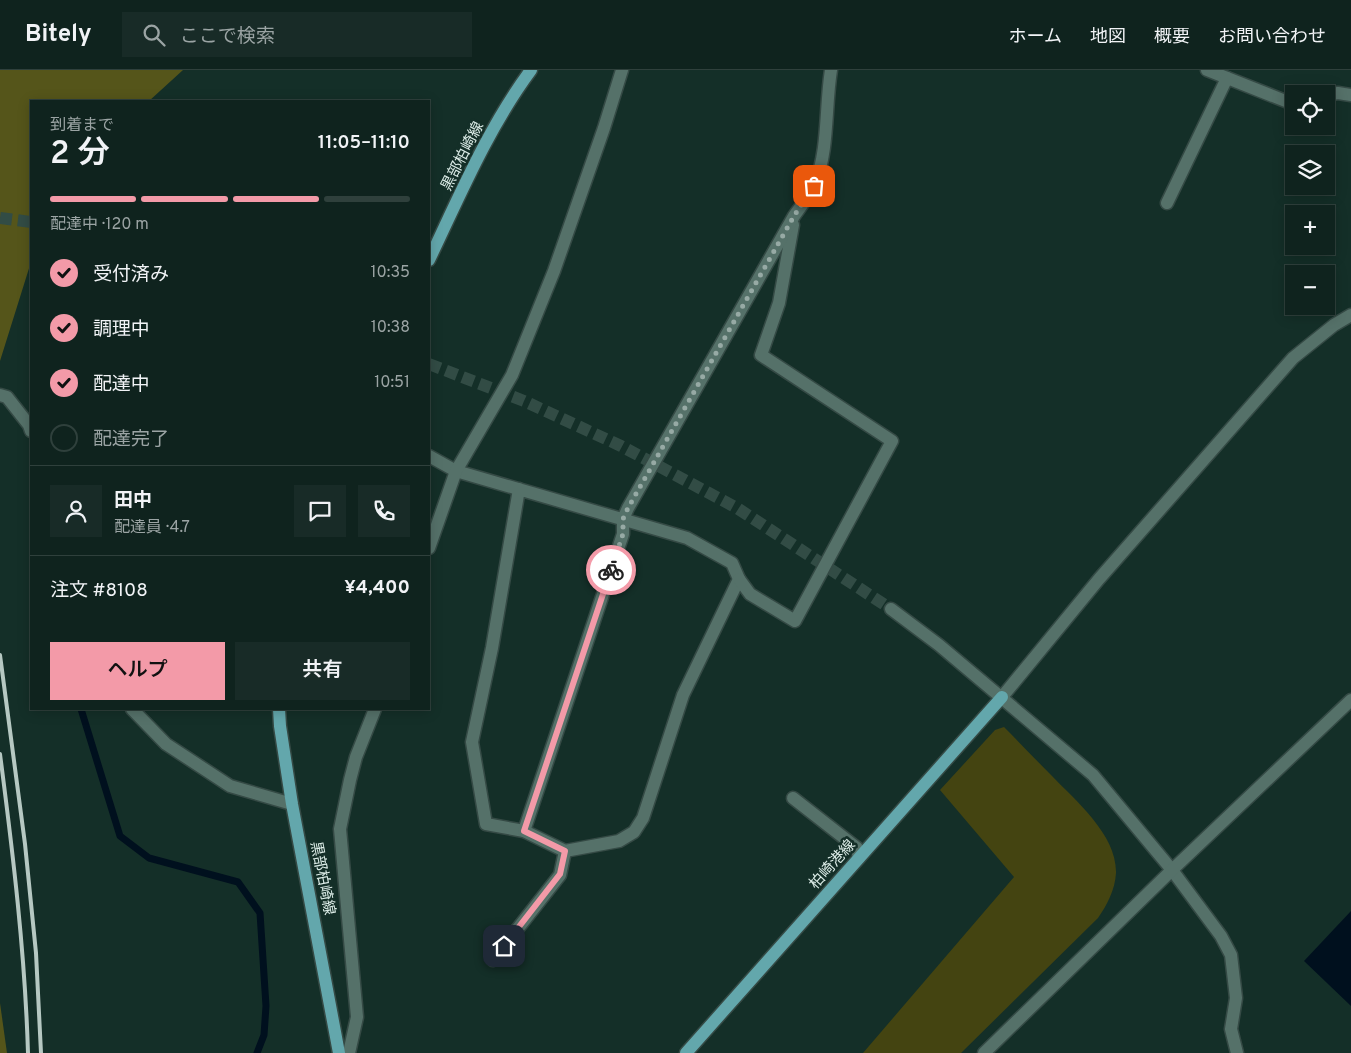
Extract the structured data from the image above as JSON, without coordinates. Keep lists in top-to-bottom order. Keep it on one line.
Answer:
{"streets":{"main road":["黒部柏崎線","柏崎港線"]},"page":{"header":"Bitely","search":"ここで検索","nav":["ホーム","地図","概要","お問い合わせ"],"map_buttons":["+","−"],"heading":["2 分","到着まで","11:05–11:10"],"panel":["田中","配達員 · 4.7","注文 #8108","¥4,400"],"bar":"配達中 · 120 m","list":[["受付済み","10:35"],["調理中","10:38"],["配達中","10:51"],"配達完了"],"buttons":["ヘルプ","共有"]}}
